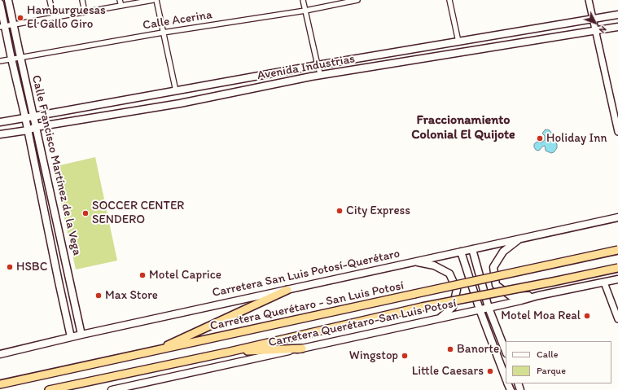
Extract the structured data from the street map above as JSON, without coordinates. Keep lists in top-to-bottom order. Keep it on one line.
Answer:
{"streets":{"highway":["Carretera Querétaro - San Luis Potosí"],"main road":["Avenida Industrias","Calle Francisco Martínez de la Vega","Carretera San Luis Potosí-Querétaro","Carretera Querétaro-San Luis Potosí"],"street":["Calle Acerina"]},"crossings":[["Calle Acerina","Calle Francisco Martínez de la Vega"],["Avenida Industrias","Calle Francisco Martínez de la Vega"],["Calle Francisco Martínez de la Vega","Carretera San Luis Potosí-Querétaro"]],"districts":["Fraccionamiento Colonial El Quijote"],"places":["Hamburguesas El Gallo Giro","Holiday Inn","City Express","SOCCER CENTER SENDERO","HSBC","Motel Caprice","Max Store","Motel Moa Real","Banorte","Wingstop","Little Caesars"],"legend":["Calle","Parque"],"north":"bottom right"}
